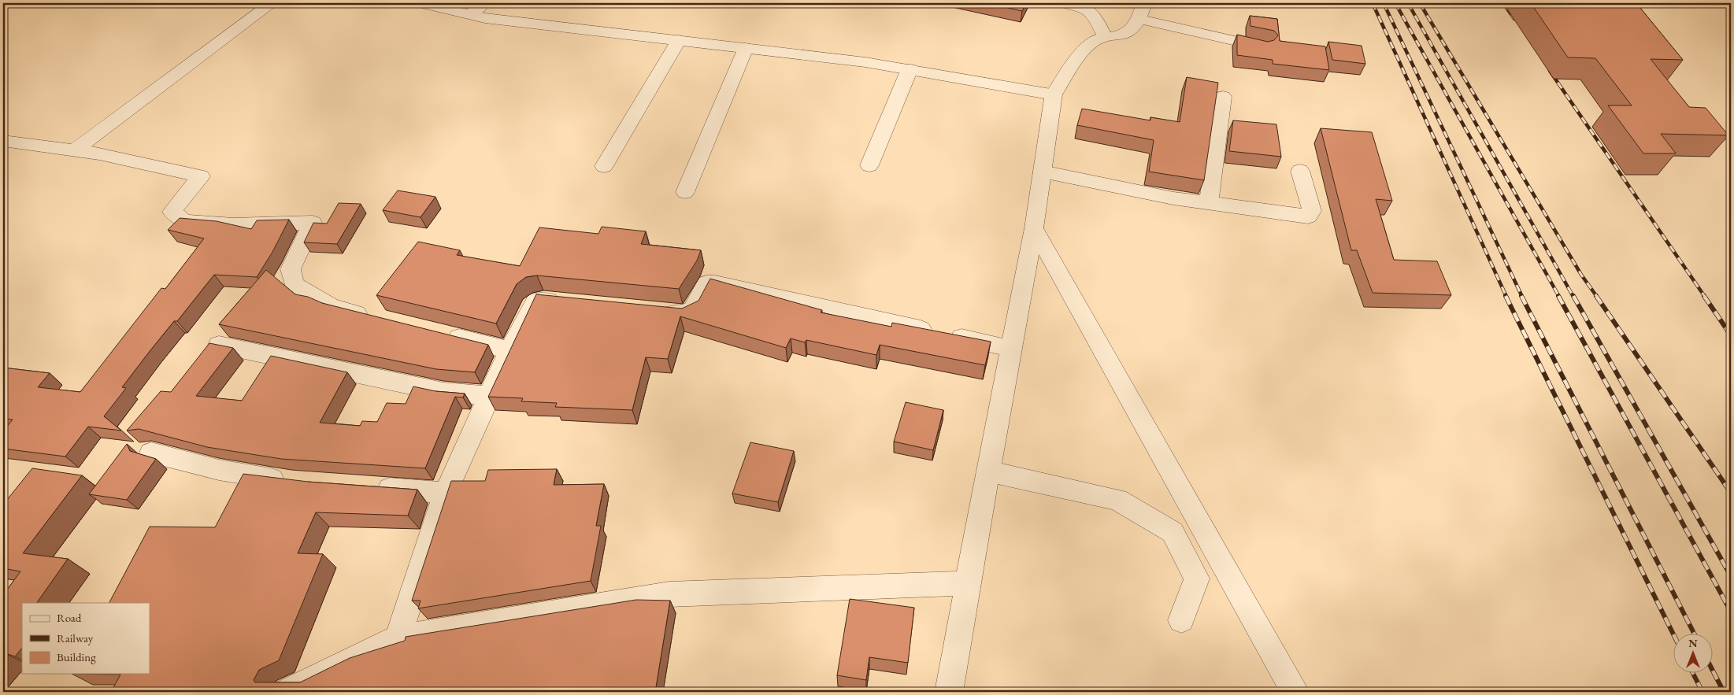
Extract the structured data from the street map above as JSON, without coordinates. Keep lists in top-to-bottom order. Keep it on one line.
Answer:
{"legend":["Road","Railway","Building"],"north":"top"}
